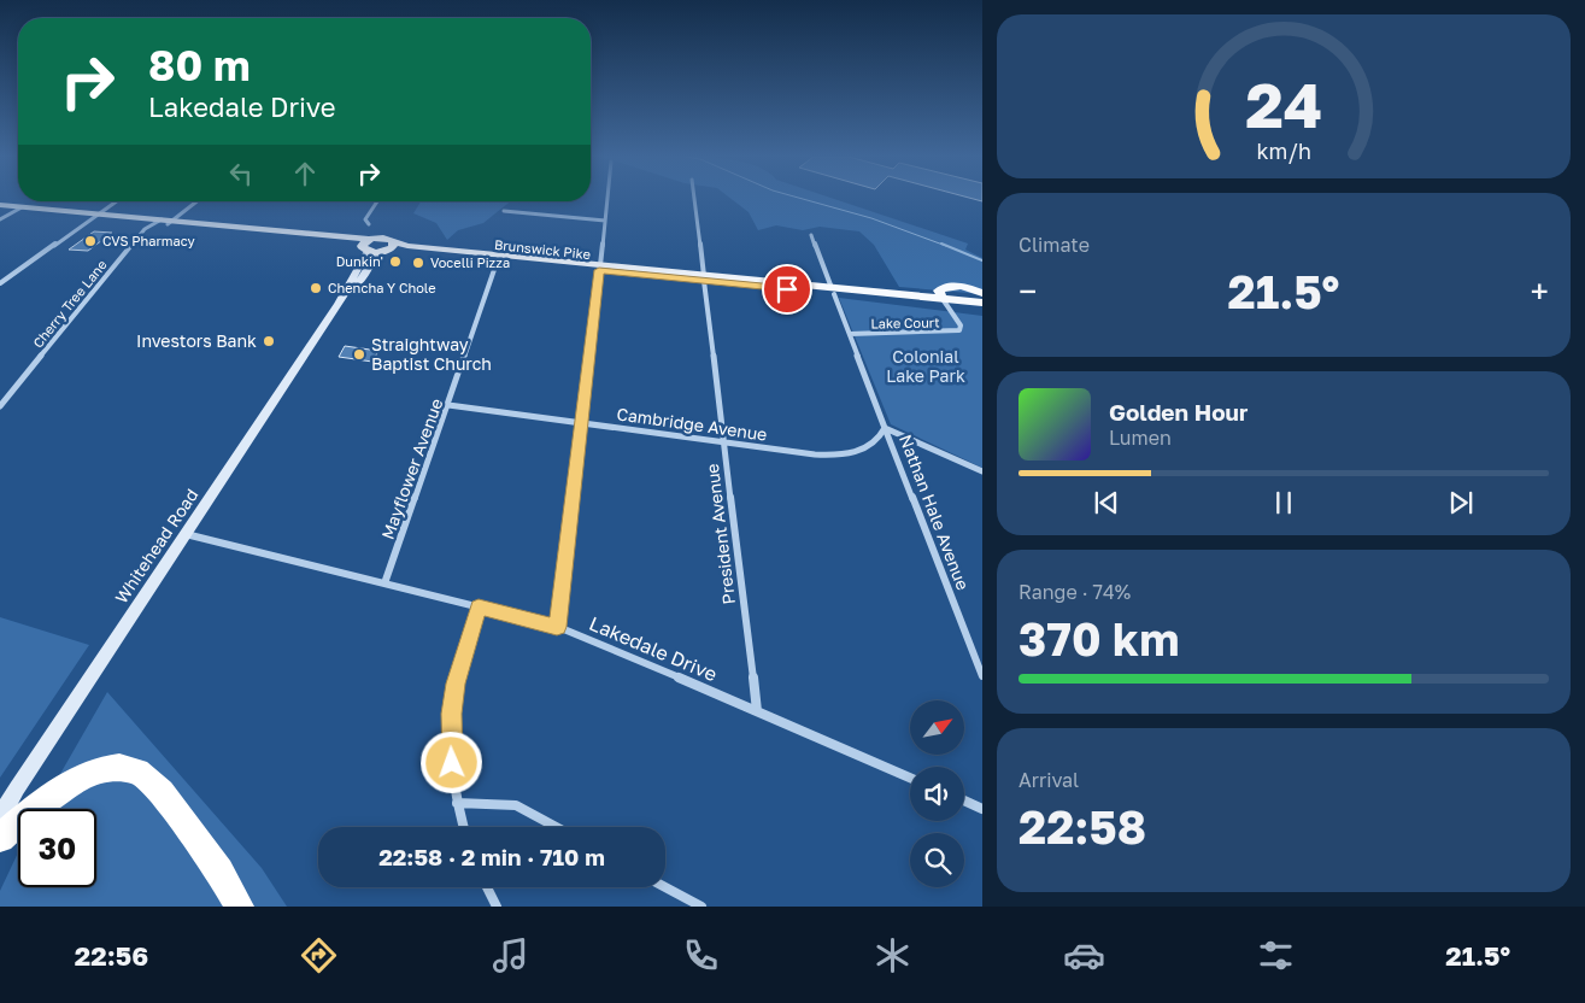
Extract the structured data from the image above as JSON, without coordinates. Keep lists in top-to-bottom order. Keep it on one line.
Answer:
{"streets":{"main road":["Brunswick Pike","Whitehead Road"],"street":["Cherry Tree Lane","Lake Court","Cambridge Avenue","Mayflower Avenue","Nathan Hale Avenue","President Avenue","Lakedale Drive"]},"crossings":[["Brunswick Pike","Cherry Tree Lane"],["Brunswick Pike","Lake Court"],["Brunswick Pike","Mayflower Avenue"],["Brunswick Pike","Nathan Hale Avenue"],["Brunswick Pike","President Avenue"],["Brunswick Pike","Whitehead Road"],["Lake Court","Nathan Hale Avenue"],["Cambridge Avenue","Mayflower Avenue"],["Cambridge Avenue","Nathan Hale Avenue"],["Cambridge Avenue","President Avenue"],["Mayflower Avenue","Lakedale Drive"],["President Avenue","Lakedale Drive"],["Whitehead Road","Lakedale Drive"]],"parks":["Colonial Lake Park"],"places":["CVS Pharmacy","Dunkin'","Vocelli Pizza","Chencha Y Chole","Investors Bank","Straightway Baptist Church"],"north":"top right","page":{"turn":["80 m","Lakedale Drive"],"tile":["Climate",["Range · 74%","370 km"],["Arrival","22:58"]],"heat":["−","21.5°","+"],"song":["Golden Hour","Lumen"],"limit":"30","trip":"22:58 · 2 min · 710 m","tabs":["22:56","21.5°"],"gauge":["24","km/h"]}}
